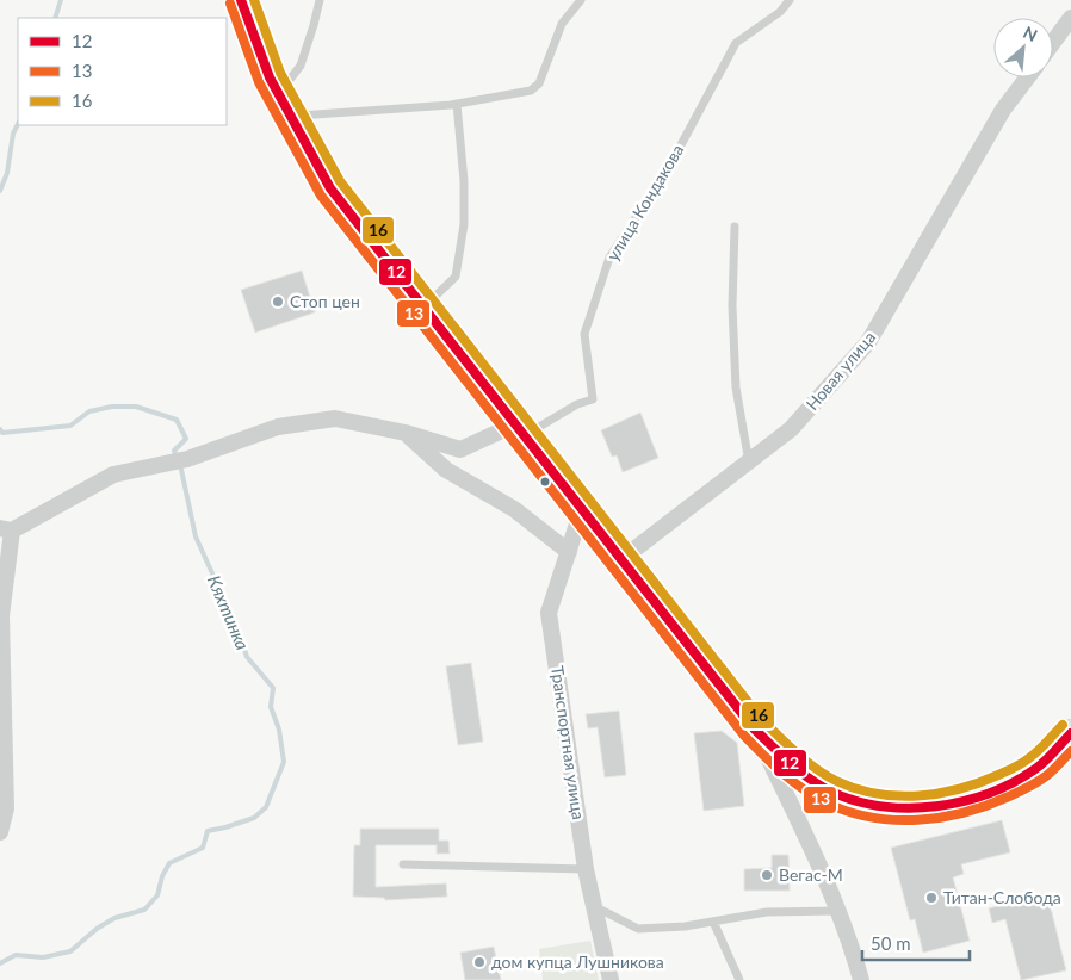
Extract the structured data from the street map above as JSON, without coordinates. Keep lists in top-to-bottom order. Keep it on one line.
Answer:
{"streets":{"street":["Новая улица","Транспортная улица"],"lane":["улица Кондакова"]},"water":["Кяхтинка"],"places":["Стоп цен","Вегас-М","Титан-Слобода","дом купца Лушникова"],"lines":["transit line 12","transit line 16","transit line 13"],"legend":["12","13","16"],"scale_bar":"50 m","north":"top right"}
